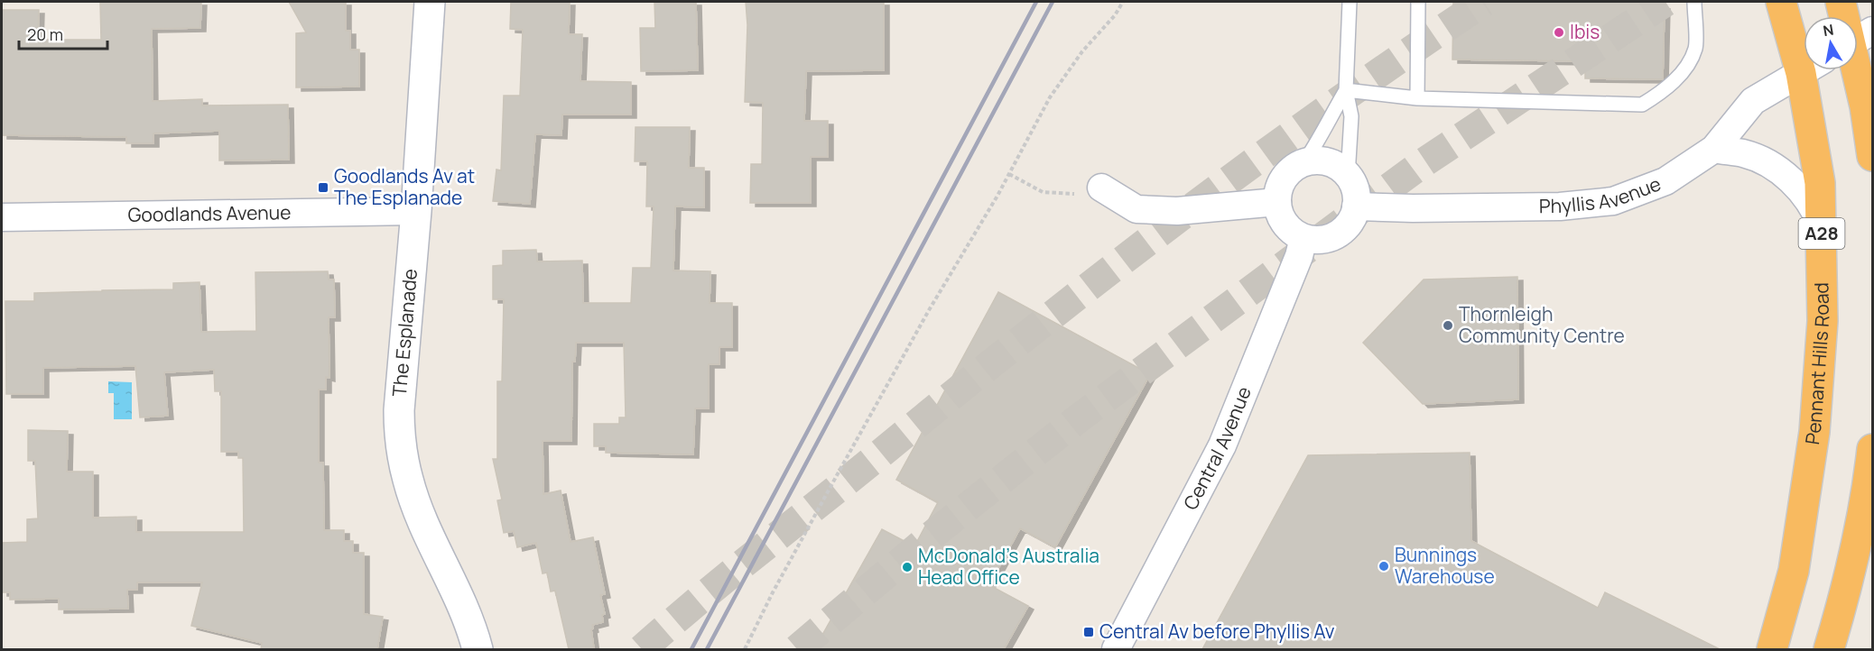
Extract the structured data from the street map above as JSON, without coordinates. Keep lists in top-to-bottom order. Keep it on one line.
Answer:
{"streets":{"highway":["A28","Pennant Hills Road"],"main road":["The Esplanade"],"street":["Phyllis Avenue","Goodlands Avenue","Central Avenue"]},"crossings":[["Phyllis Avenue","Central Avenue"],["Goodlands Avenue","The Esplanade"]],"places":{"other":["Ibis","Thornleigh Community Centre","Bunnings Warehouse","McDonald's Australia Head Office"],"transit":["Goodlands Av at The Esplanade","Central Av before Phyllis Av"]},"scale_bar":"20 m","north":"top"}
